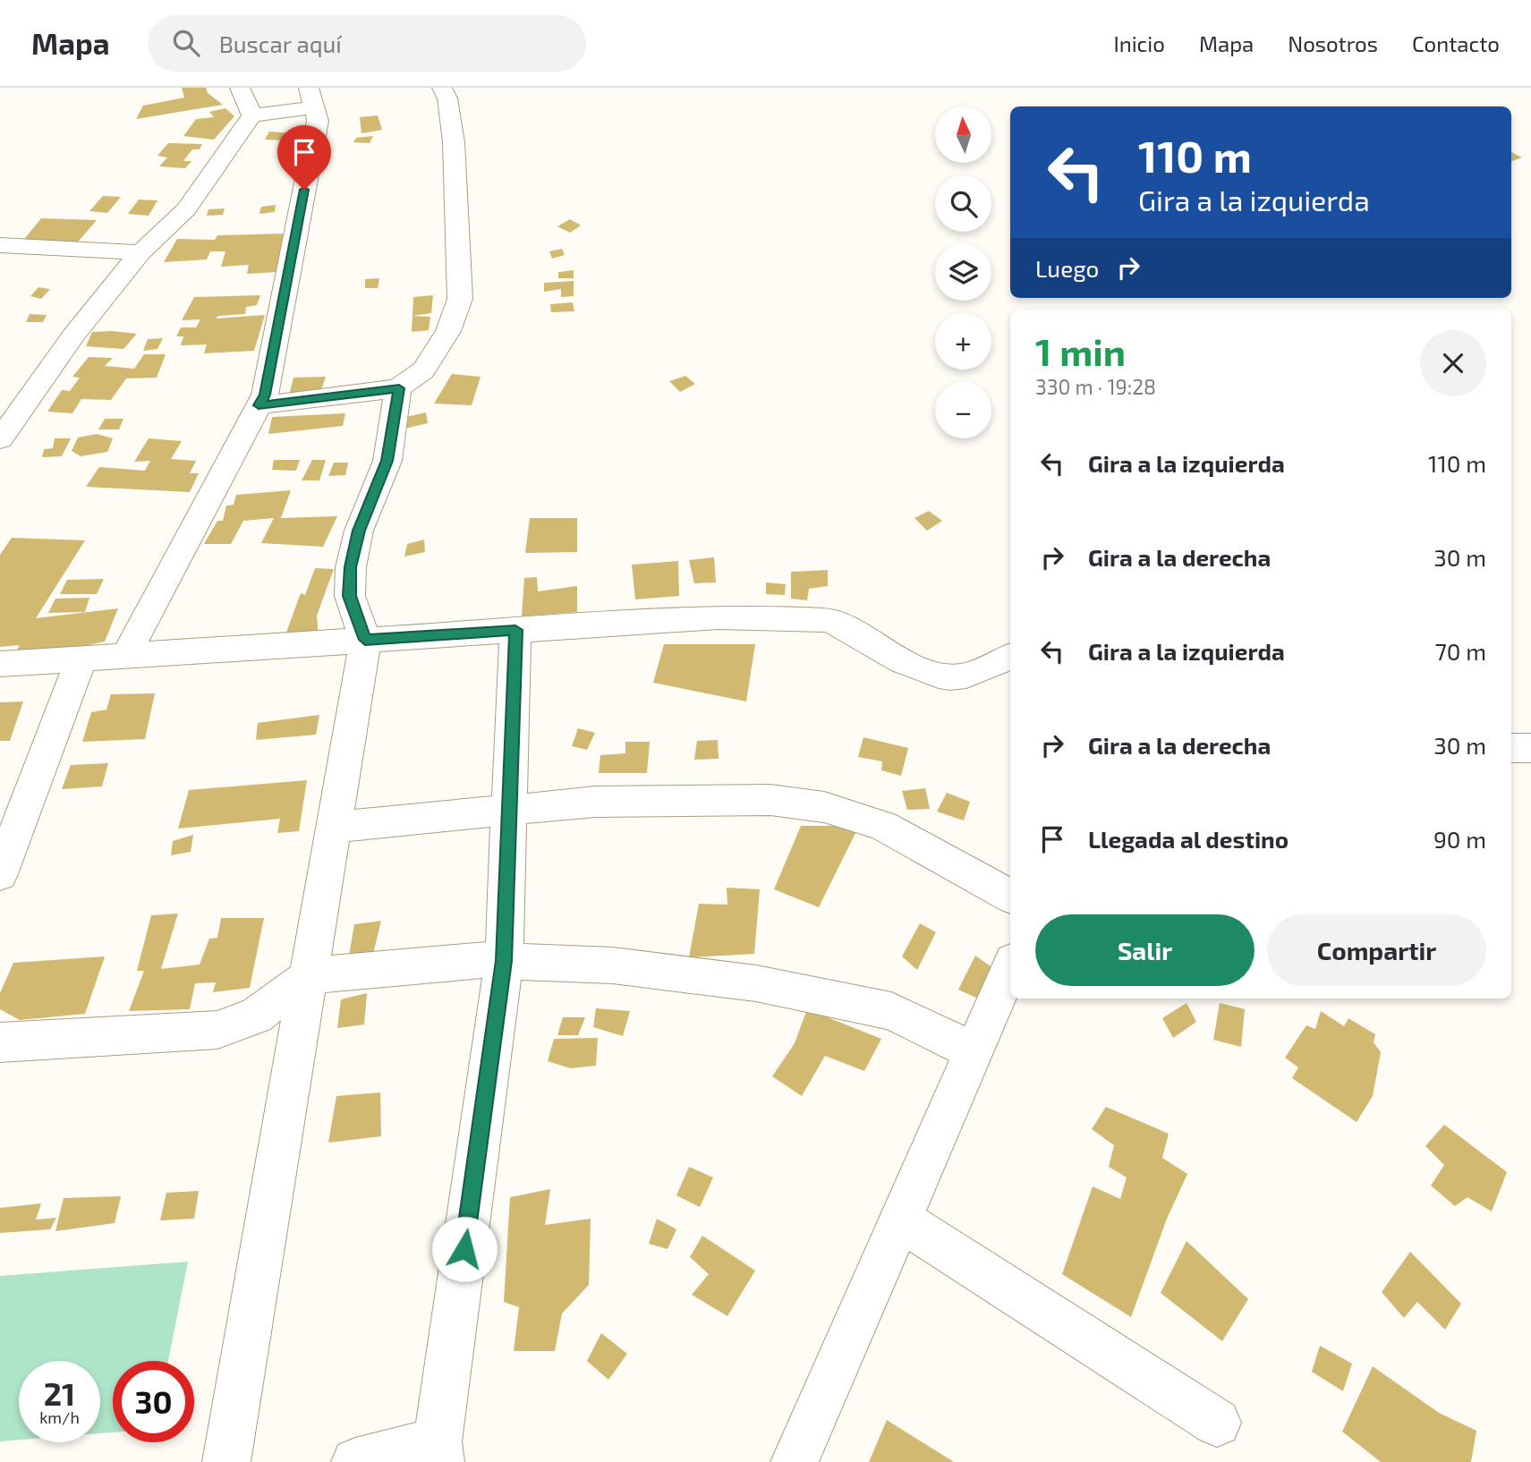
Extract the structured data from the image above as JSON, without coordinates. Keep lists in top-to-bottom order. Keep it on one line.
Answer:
{"north":"top","page":{"header":"Mapa","search":"Buscar aquí","nav":["Inicio","Mapa","Nosotros","Contacto"],"map_buttons":["+","−"],"turn":["110 m","Gira a la izquierda"],"then":"Luego","heading":["1 min","330 m · 19:28"],"list":[{"name":"Gira a la izquierda","value":"110 m"},{"name":"Gira a la derecha","value":"30 m"},{"name":"Gira a la izquierda","value":"70 m"},{"name":"Gira a la derecha","value":"30 m"},{"name":"Llegada al destino","value":"90 m"}],"buttons":["Salir","Compartir"],"speed":"21 km/h","limit":"30"}}
